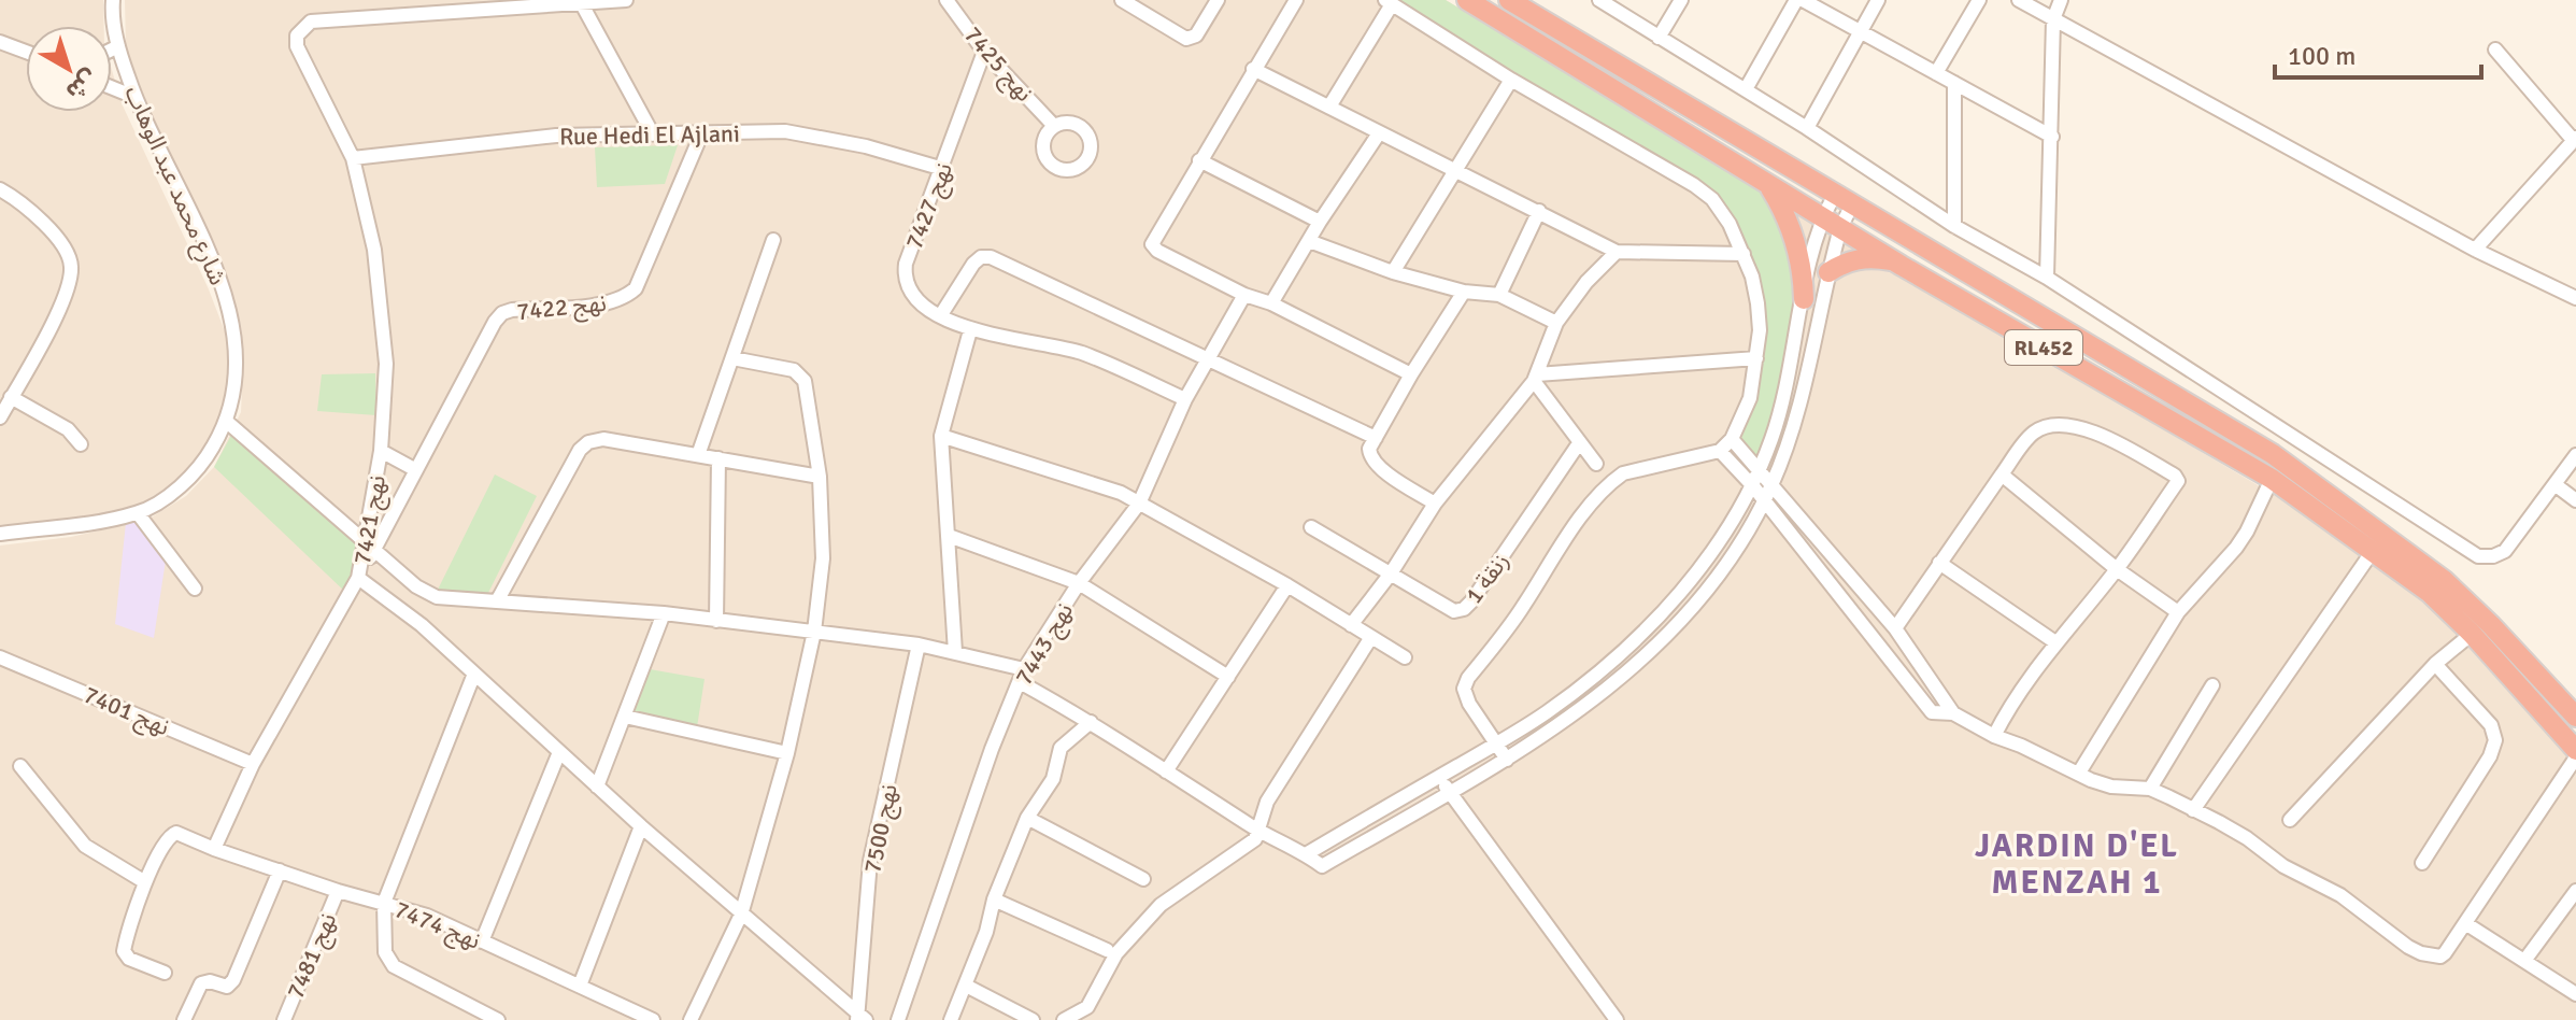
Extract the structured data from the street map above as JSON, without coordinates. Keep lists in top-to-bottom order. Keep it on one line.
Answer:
{"streets":{"highway":["RL452"],"street":["نهج 7425","Rue Hedi El Ajlani","شارع محمد عبد الوهاب","نهج 7427","نهج 7422","نهج 7421","زنقة 1","نهج 7443","نهج 7401","نهج 7500","نهج 7474","نهج 7481"]},"crossings":[["نهج 7425","نهج 7427"],["Rue Hedi El Ajlani","نهج 7427"],["Rue Hedi El Ajlani","نهج 7422"],["Rue Hedi El Ajlani","نهج 7421"],["نهج 7427","نهج 7443"],["نهج 7422","نهج 7421"],["نهج 7422","نهج 7500"],["نهج 7421","نهج 7401"],["نهج 7421","نهج 7500"],["نهج 7421","نهج 7474"],["نهج 7474","نهج 7481"]],"districts":["JARDIN D'EL MENZAH 1"],"scale_bar":"100 m","north":"bottom right"}
